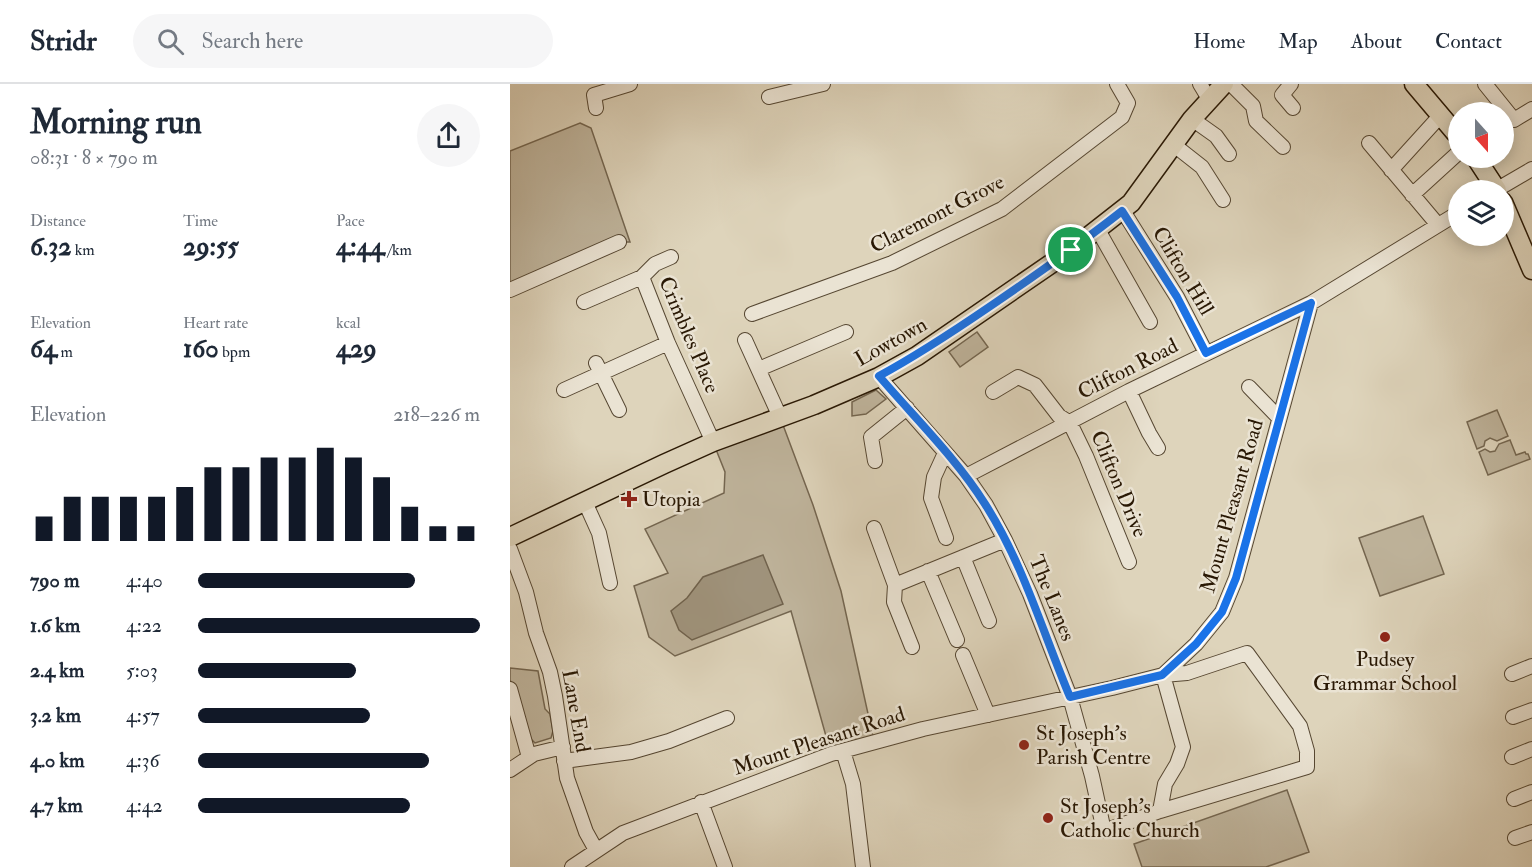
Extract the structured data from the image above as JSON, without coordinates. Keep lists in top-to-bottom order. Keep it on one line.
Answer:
{"streets":{"main road":["Lowtown"],"street":["Claremont Grove","Clifton Hill","Crimbles Place","Clifton Road","Clifton Drive","Mount Pleasant Road","The Lanes","Lane End"]},"crossings":[["Clifton Hill","Lowtown"],["Clifton Hill","Clifton Road"],["Crimbles Place","Lowtown"],["Lowtown","The Lanes"],["Clifton Road","Clifton Drive"],["Clifton Road","Mount Pleasant Road"],["Clifton Road","The Lanes"],["Mount Pleasant Road","The Lanes"],["Mount Pleasant Road","Lane End"]],"places":{"health":["Utopia"],"other":["Pudsey Grammar School","St Joseph's Parish Centre","St Joseph's Catholic Church"]},"north":"bottom","page":{"header":"Stridr","search":"Search here","nav":["Home","Map","About","Contact"],"heading":["Morning run","08:31 · 8 × 790 m"],"stats":[["Distance","6.32 km"],["Time","29:55"],["Pace","4:44 /km"],["Elevation","64 m"],["Heart rate","160 bpm"],["kcal","429"]],"chart":["Elevation","218–226 m"],"list":[{"name":"790 m","note":"4:40"},{"name":"1.6 km","note":"4:22"},{"name":"2.4 km","note":"5:03"},{"name":"3.2 km","note":"4:57"},{"name":"4.0 km","note":"4:36"},{"name":"4.7 km","note":"4:42"}]}}
